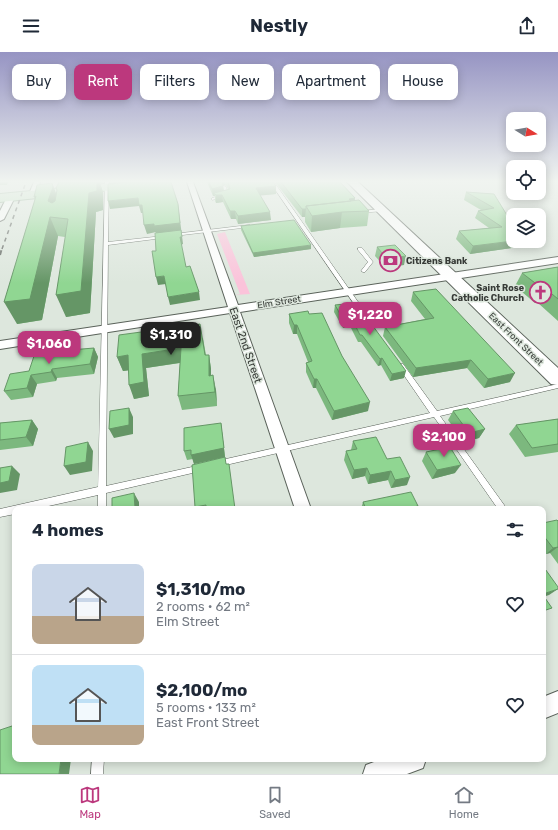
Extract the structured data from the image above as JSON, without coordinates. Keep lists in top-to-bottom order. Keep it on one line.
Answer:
{"streets":{"main road":["East Front Street"],"street":["Elm Street","East 2nd Street"]},"crossings":[["Elm Street","East Front Street"],["Elm Street","East 2nd Street"]],"places":{"bank":["Citizens Bank"],"church":["Saint Rose Catholic Church"]},"north":"right","page":{"header":"Nestly","chip":["Buy","Rent","Filters","New","Apartment","House"],"price":["$1,220","$1,310","$1,060","$2,100"],"heading":"4 homes","list":[{"name":"$1,310/mo","note":"2 rooms · 62 m² · Elm Street"},{"name":"$2,100/mo","note":"5 rooms · 133 m² · East Front Street"}],"tabs":["Map","Saved","Home"]}}
